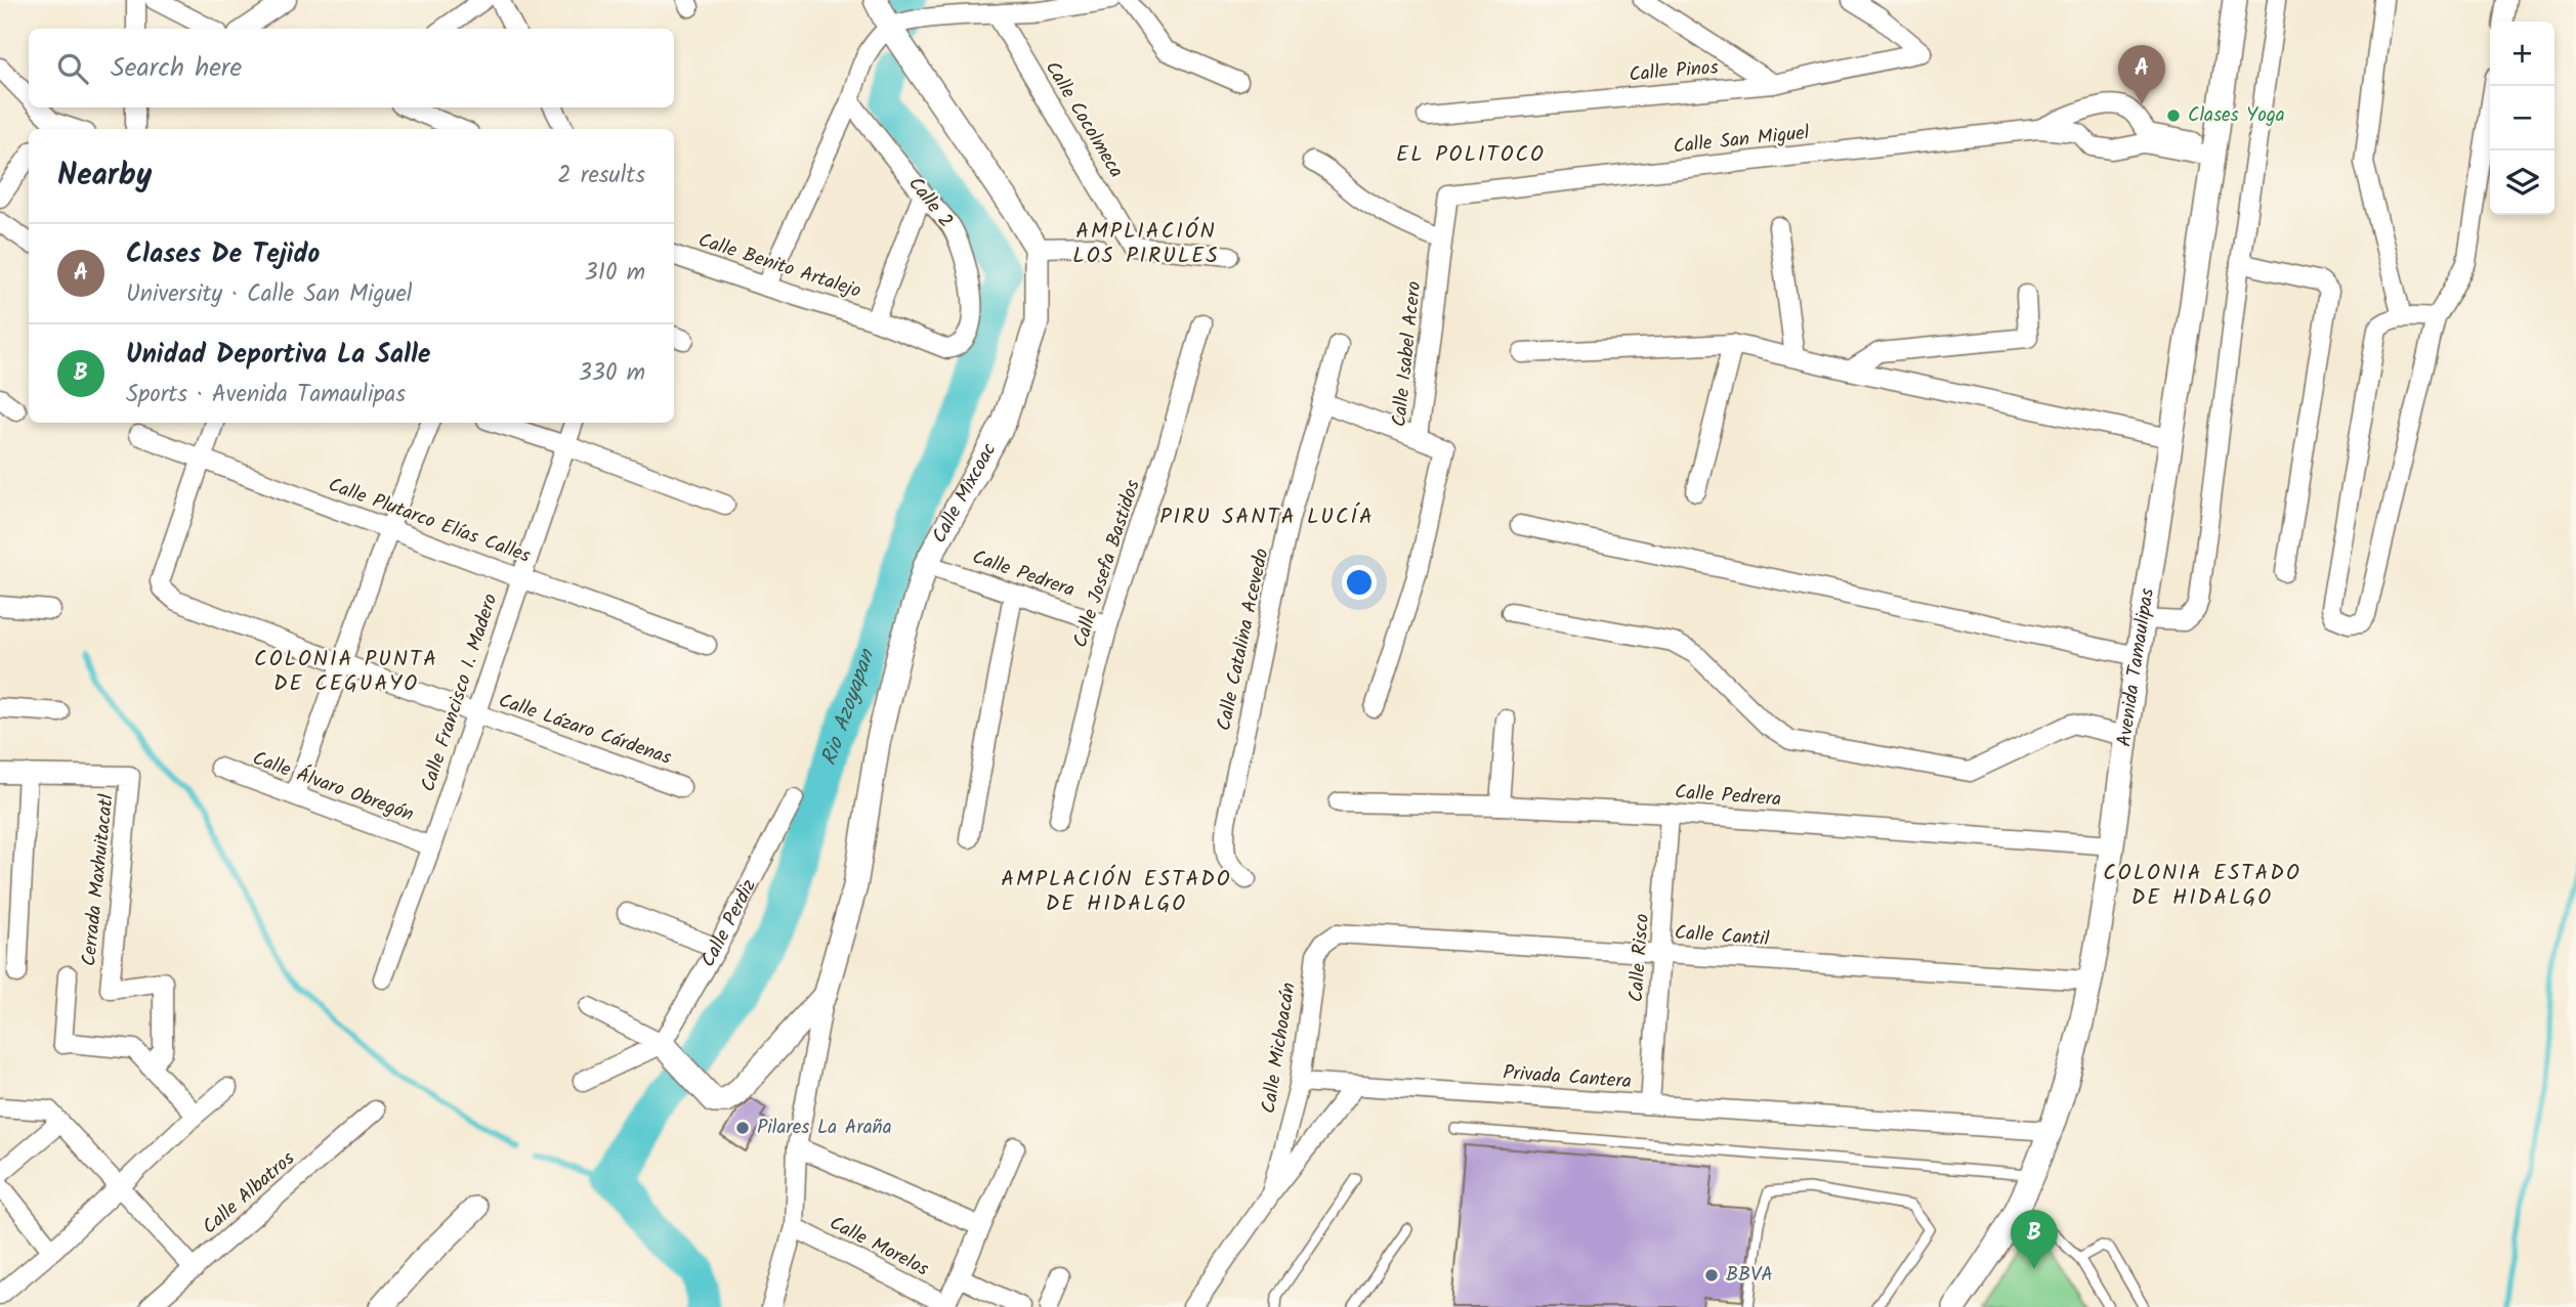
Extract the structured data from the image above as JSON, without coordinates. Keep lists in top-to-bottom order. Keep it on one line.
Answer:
{"streets":{"street":["Calle Pinos","Calle Cocolmeca","Calle San Miguel","Calle 2","Calle Benito Artalejo","Calle Isabel Acero","Calle Mixcoac","Calle Plutarco Elías Calles","Calle Josefa Bastidos","Calle Pedrera","Calle Catalina Acevedo","Avenida Tamaulipas","Calle Francisco I. Madero","Calle Lázaro Cárdenas","Calle Álvaro Obregón","Cerrada Maxhuitacatl","Calle Perdiz","Calle Cantil","Calle Risco","Calle Michoacán","Privada Cantera","Calle Albatros","Calle Morelos"]},"crossings":[["Calle San Miguel","Calle Isabel Acero"],["Calle San Miguel","Avenida Tamaulipas"],["Calle 2","Calle Benito Artalejo"],["Calle Mixcoac","Calle Pedrera"],["Calle Plutarco Elías Calles","Calle Francisco I. Madero"],["Calle Plutarco Elías Calles","Calle Lázaro Cárdenas"],["Calle Josefa Bastidos","Calle Pedrera"],["Calle Pedrera","Avenida Tamaulipas"],["Calle Pedrera","Calle Risco"],["Avenida Tamaulipas","Calle Cantil"],["Avenida Tamaulipas","Privada Cantera"],["Calle Francisco I. Madero","Calle Lázaro Cárdenas"],["Calle Francisco I. Madero","Calle Álvaro Obregón"],["Calle Cantil","Calle Risco"],["Calle Cantil","Calle Michoacán"],["Calle Risco","Privada Cantera"],["Calle Michoacán","Privada Cantera"]],"districts":["EL POLITOCO","AMPLIACIÓN LOS PIRULES","PIRU SANTA LUCÍA","COLONIA PUNTA DE CEGUAYO","COLONIA ESTADO DE HIDALGO","AMPLACIÓN ESTADO DE HIDALGO"],"water":["Rio Azoyapan"],"places":["Clases Yoga","Pilares La Araña","BBVA"],"page":{"map_buttons":["+","−"],"search":"Search here","pins":["A","B"],"heading":["Nearby","2 results"],"list":[{"mark":"A","name":"Clases De Tejido","note":"University · Calle San Miguel","value":"310 m"},{"mark":"B","name":"Unidad Deportiva La Salle","note":"Sports · Avenida Tamaulipas","value":"330 m"}]}}
